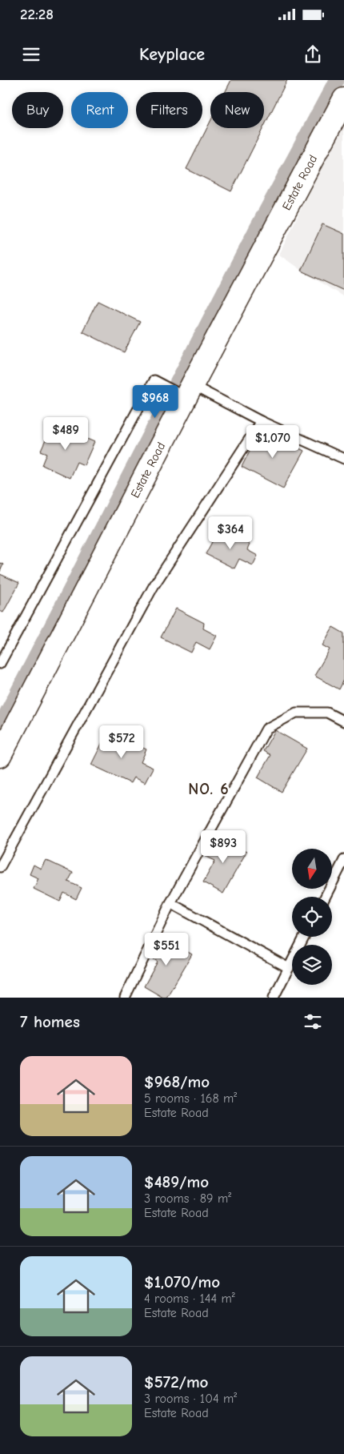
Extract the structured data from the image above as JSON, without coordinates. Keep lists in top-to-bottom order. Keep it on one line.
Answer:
{"streets":{"street":["Estate Road"]},"districts":["NO. 6"],"north":"bottom","page":{"status":"22:28","header":"Keyplace","chip":["Buy","Rent","Filters","New"],"price":["$968","$489","$1,070","$364","$572","$893","$551"],"heading":"7 homes","list":[{"name":"$968/mo","note":"5 rooms · 168 m² · Estate Road"},{"name":"$489/mo","note":"3 rooms · 89 m² · Estate Road"},{"name":"$1,070/mo","note":"4 rooms · 144 m² · Estate Road"},{"name":"$572/mo","note":"3 rooms · 104 m² · Estate Road"}]}}
